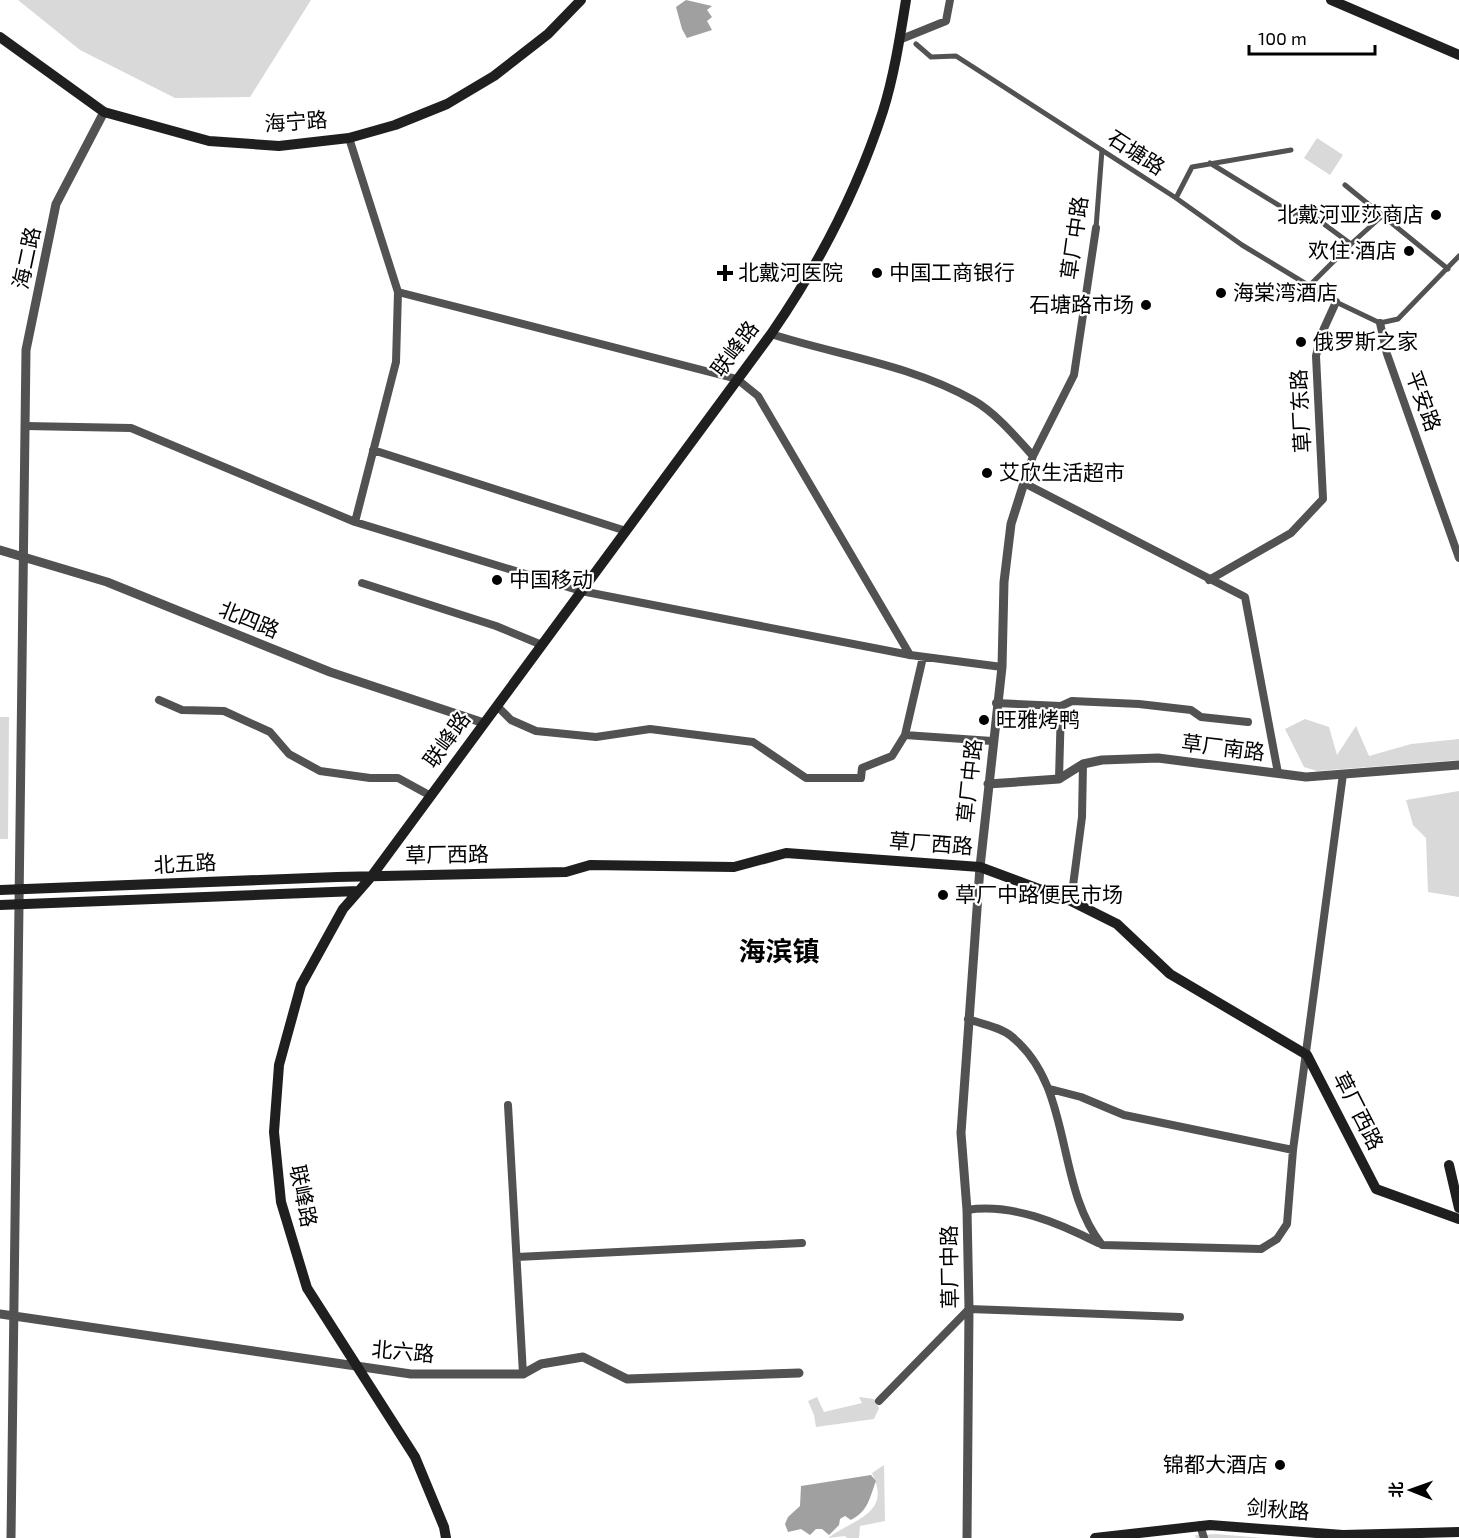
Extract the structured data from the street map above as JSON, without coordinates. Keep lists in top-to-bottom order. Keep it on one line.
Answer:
{"streets":{"main road":["海宁路","联峰路","草厂西路","北五路","剑秋路"],"street":["石塘路","草厂中路","海二路","平安路","草厂东路","北四路","草厂南路","北六路"]},"crossings":[["海宁路","海二路"],["石塘路","草厂中路"],["石塘路","草厂东路"],["草厂中路","草厂南路"],["草厂中路","草厂西路"],["海二路","北四路"],["海二路","北五路"],["海二路","北六路"],["联峰路","北四路"],["联峰路","草厂西路"],["联峰路","北五路"],["联峰路","北六路"],["草厂西路","北五路"]],"districts":["海滨镇"],"places":{"other":["北戴河亚莎商店","欢住·酒店","中国工商银行","海棠湾酒店","石塘路市场","俄罗斯之家","艾欣生活超市","中国移动","旺雅烤鸭","草厂中路便民市场","锦都大酒店"],"health":["北戴河医院"]},"scale_bar":"100 m","north":"left"}
